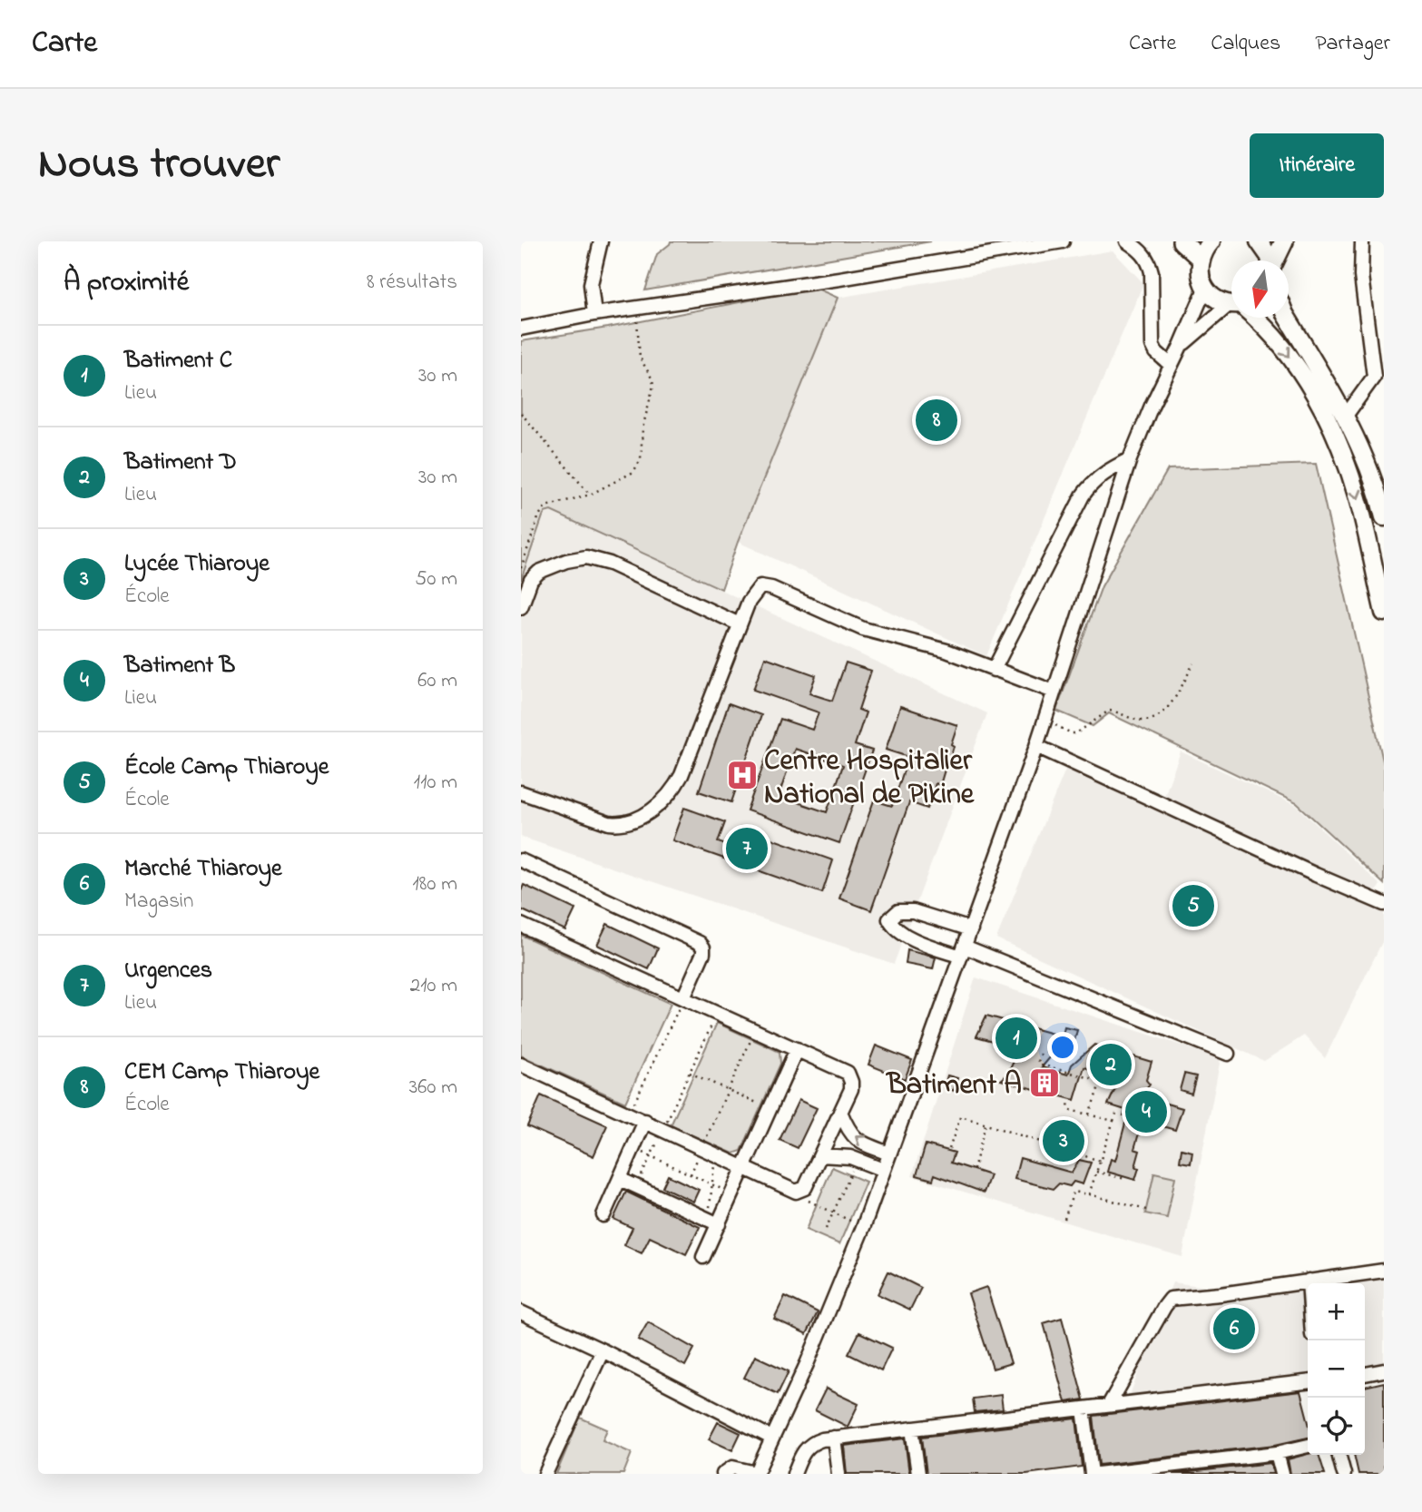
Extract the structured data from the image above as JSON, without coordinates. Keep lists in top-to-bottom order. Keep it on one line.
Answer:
{"places":{"hospital":["Centre Hospitalier National de Pikine"],"building":["Batiment A"]},"north":"bottom","page":{"header":"Carte","nav":["Carte","Calques","Partager"],"title":"Nous trouver","buttons":"Itinéraire","heading":["À proximité","8 résultats"],"list":[{"mark":"1","name":"Batiment C","note":"Lieu","value":"30 m"},{"mark":"2","name":"Batiment D","note":"Lieu","value":"30 m"},{"mark":"3","name":"Lycée Thiaroye","note":"École","value":"50 m"},{"mark":"4","name":"Batiment B","note":"Lieu","value":"60 m"},{"mark":"5","name":"École Camp Thiaroye","note":"École","value":"110 m"},{"mark":"6","name":"Marché Thiaroye","note":"Magasin","value":"180 m"},{"mark":"7","name":"Urgences","note":"Lieu","value":"210 m"},{"mark":"8","name":"CEM Camp Thiaroye","note":"École","value":"360 m"}],"pins":["8","7","5","1","2","4","3","6"],"map_buttons":["+","−"]}}
